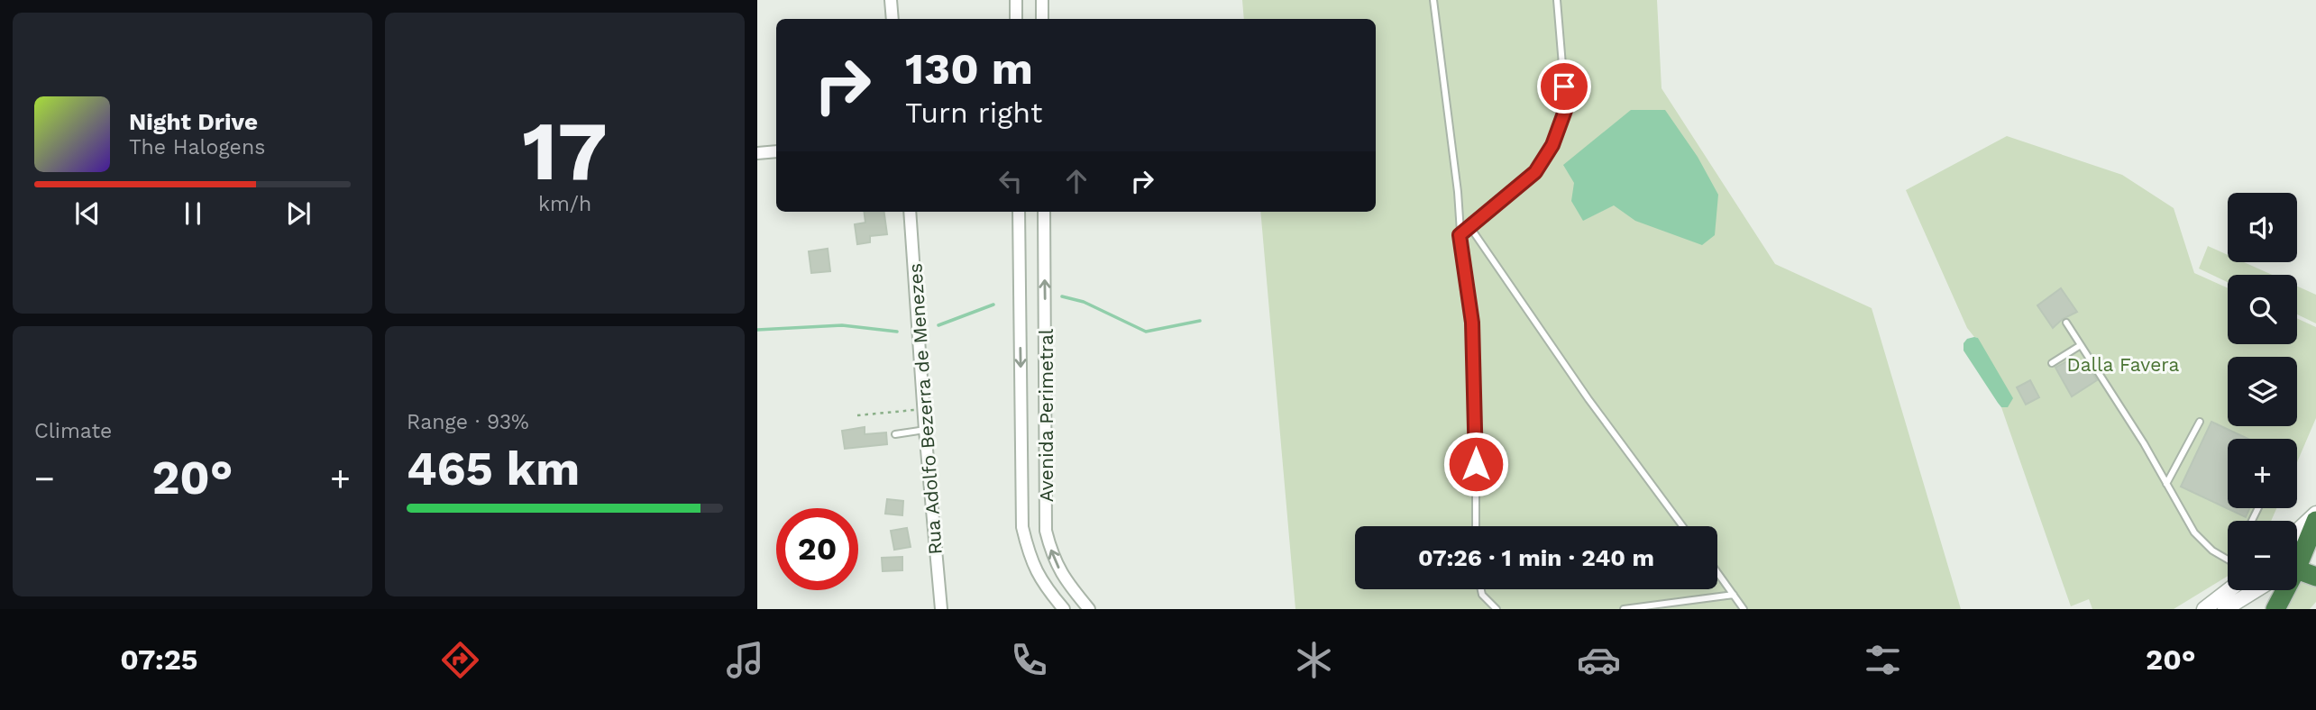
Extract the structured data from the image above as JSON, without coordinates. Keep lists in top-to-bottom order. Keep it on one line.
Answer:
{"streets":{"street":["Rua Adolfo Bezerra de Menezes","Avenida Perimetral"]},"parks":["Dalla Favera"],"page":{"tile":[["17","km/h"],"Climate",["Range · 93%","465 km"]],"turn":["130 m","Turn right"],"song":["Night Drive","The Halogens"],"map_buttons":["+","−"],"heat":["−","20°","+"],"limit":"20","trip":"07:26 · 1 min · 240 m","tabs":["07:25","20°"]}}
